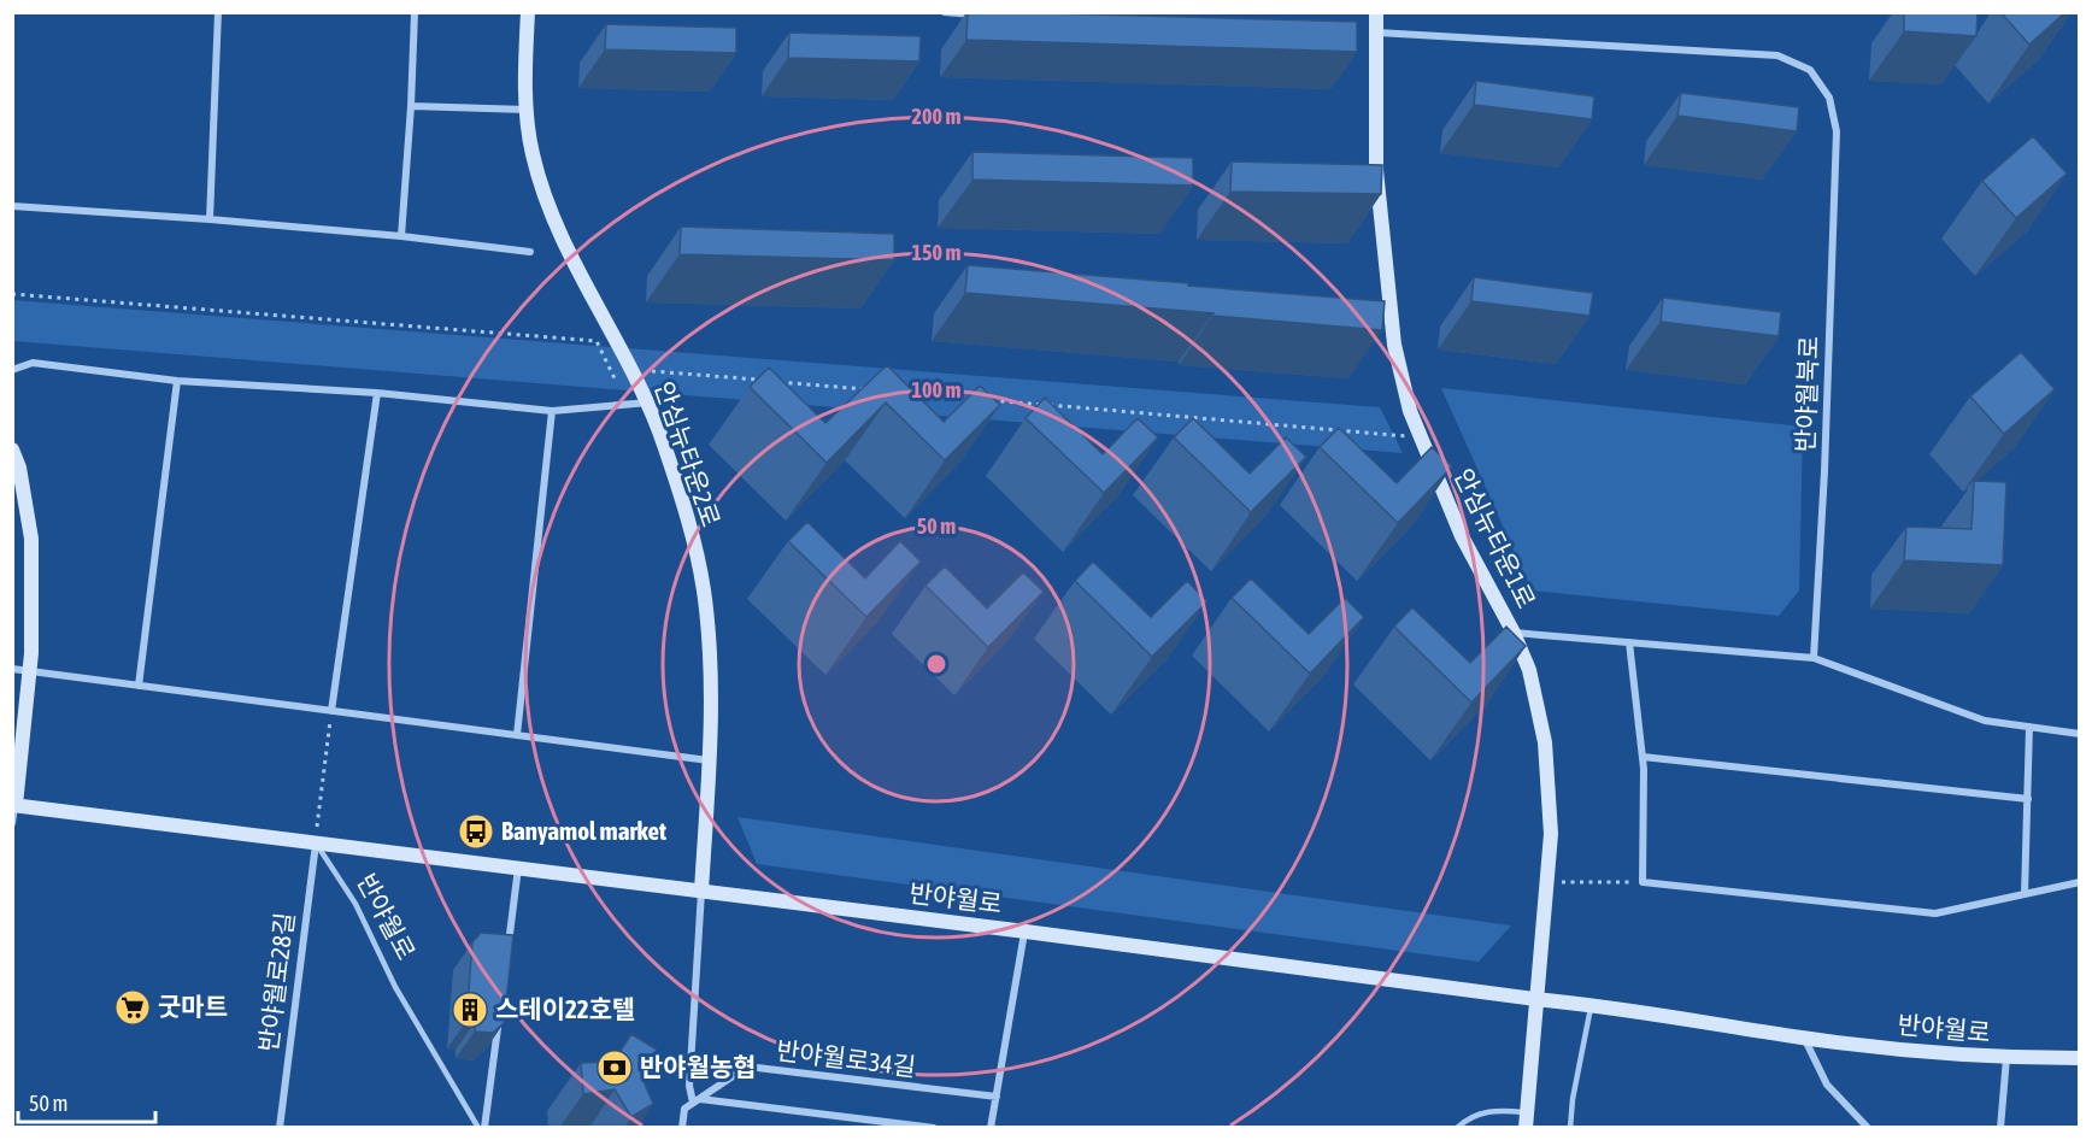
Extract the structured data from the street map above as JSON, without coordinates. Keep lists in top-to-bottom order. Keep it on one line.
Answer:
{"streets":{"street":["반야월북로","안심뉴타운2로","안심뉴타운1로","반야월로","반야월로28길","반야월로34길"]},"crossings":[["반야월북로","안심뉴타운1로"],["안심뉴타운2로","반야월로"],["안심뉴타운1로","반야월로"],["반야월로","반야월로28길"]],"places":{"bus stop":["Banyamol market"],"supermarket":["굿마트"],"building":["스테이22호텔"],"bank":["반야월농협"]},"scale_bar":"50 m","rings":["200 m","150 m","100 m","50 m"]}
